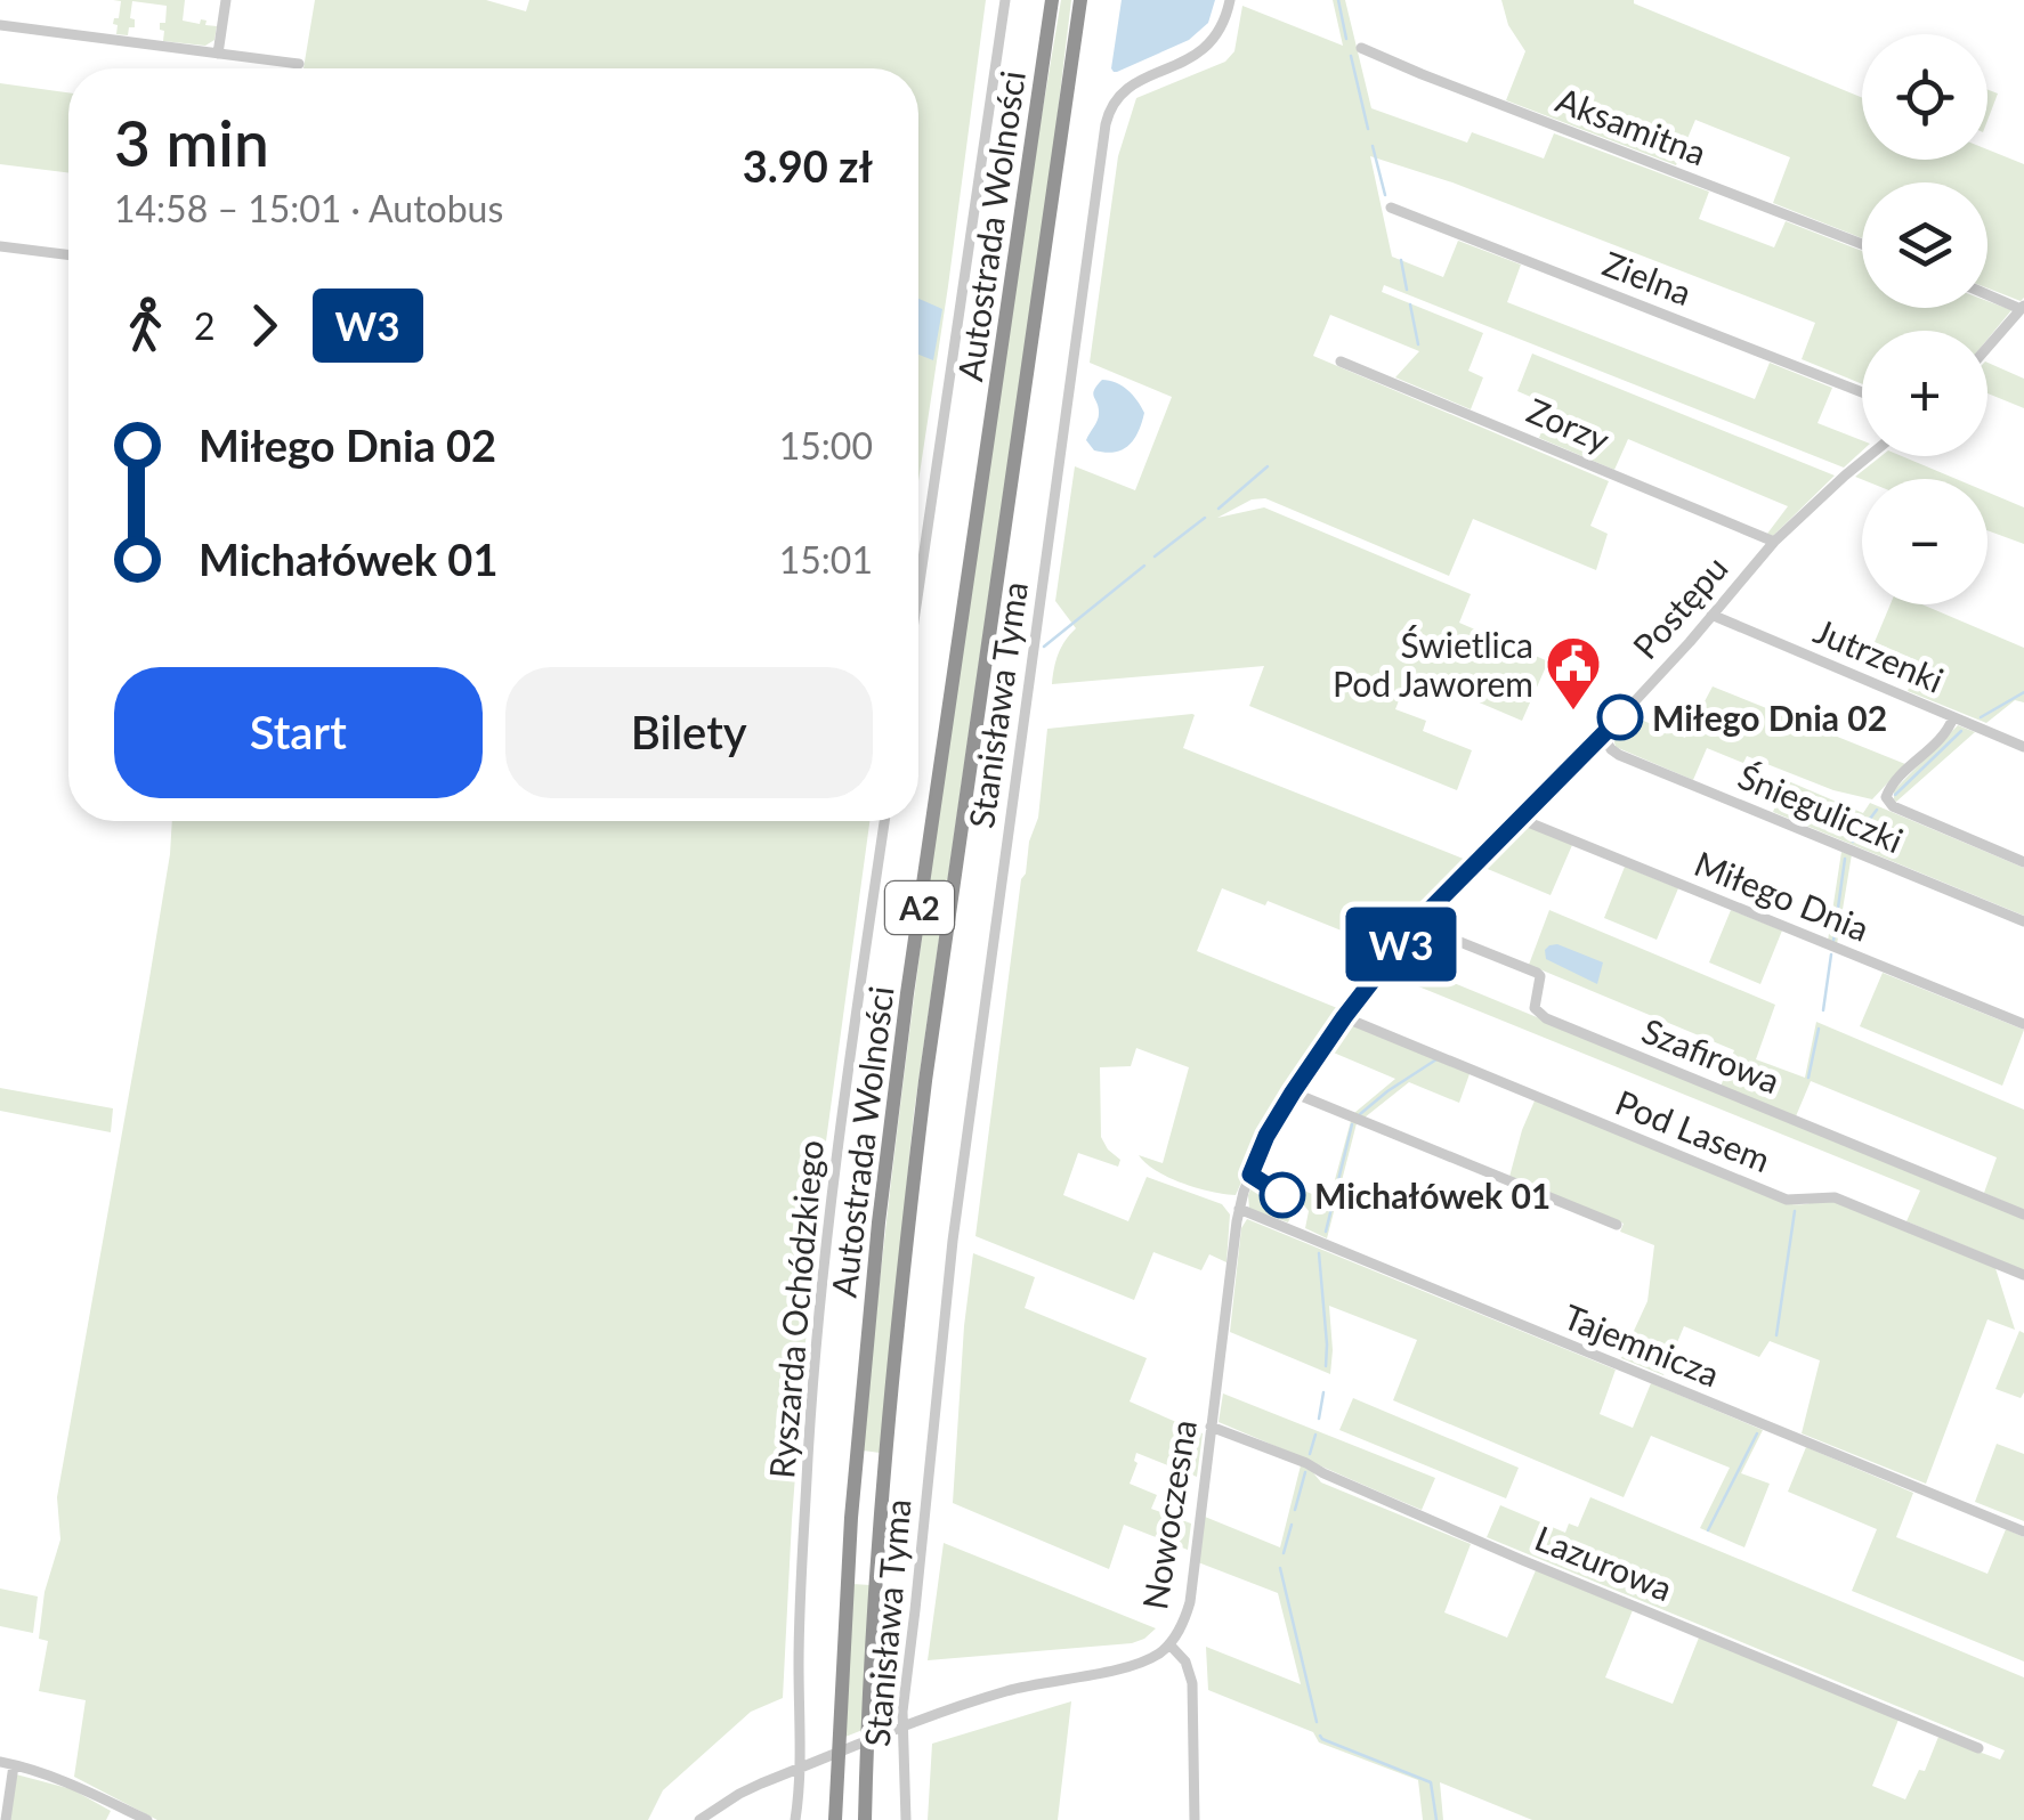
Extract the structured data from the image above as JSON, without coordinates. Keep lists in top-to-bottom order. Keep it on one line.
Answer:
{"streets":{"highway":["Autostrada Wolności","A2"],"street":["Aksamitna","Zielna","Zorzy","Postępu","Jutrzenki","Stanisława Tyma","Śnieguliczki","Miłego Dnia","Szafirowa","Pod Lasem","Ryszarda Ochódzkiego","Tajemnicza","Nowoczesna","Lazurowa"]},"crossings":[["Zorzy","Postępu"],["Postępu","Jutrzenki"],["Postępu","Śnieguliczki"],["Postępu","Miłego Dnia"],["Postępu","Szafirowa"],["Postępu","Pod Lasem"],["Postępu","Tajemnicza"],["Postępu","Nowoczesna"],["Tajemnicza","Nowoczesna"],["Nowoczesna","Lazurowa"]],"places":{"public building":["Świetlica Pod Jaworem"],"other":["Miłego Dnia 02","Michałówek 01"]},"lines":["bus line W3"],"page":{"on_map":"W3","map_buttons":["+","−"],"heading":["3 min","14:58 – 15:01 · Autobus","3.90 zł"],"legs":["2","W3"],"list":[{"name":"Miłego Dnia 02","value":"15:00"},{"name":"Michałówek 01","value":"15:01"}],"buttons":["Start","Bilety"]}}
